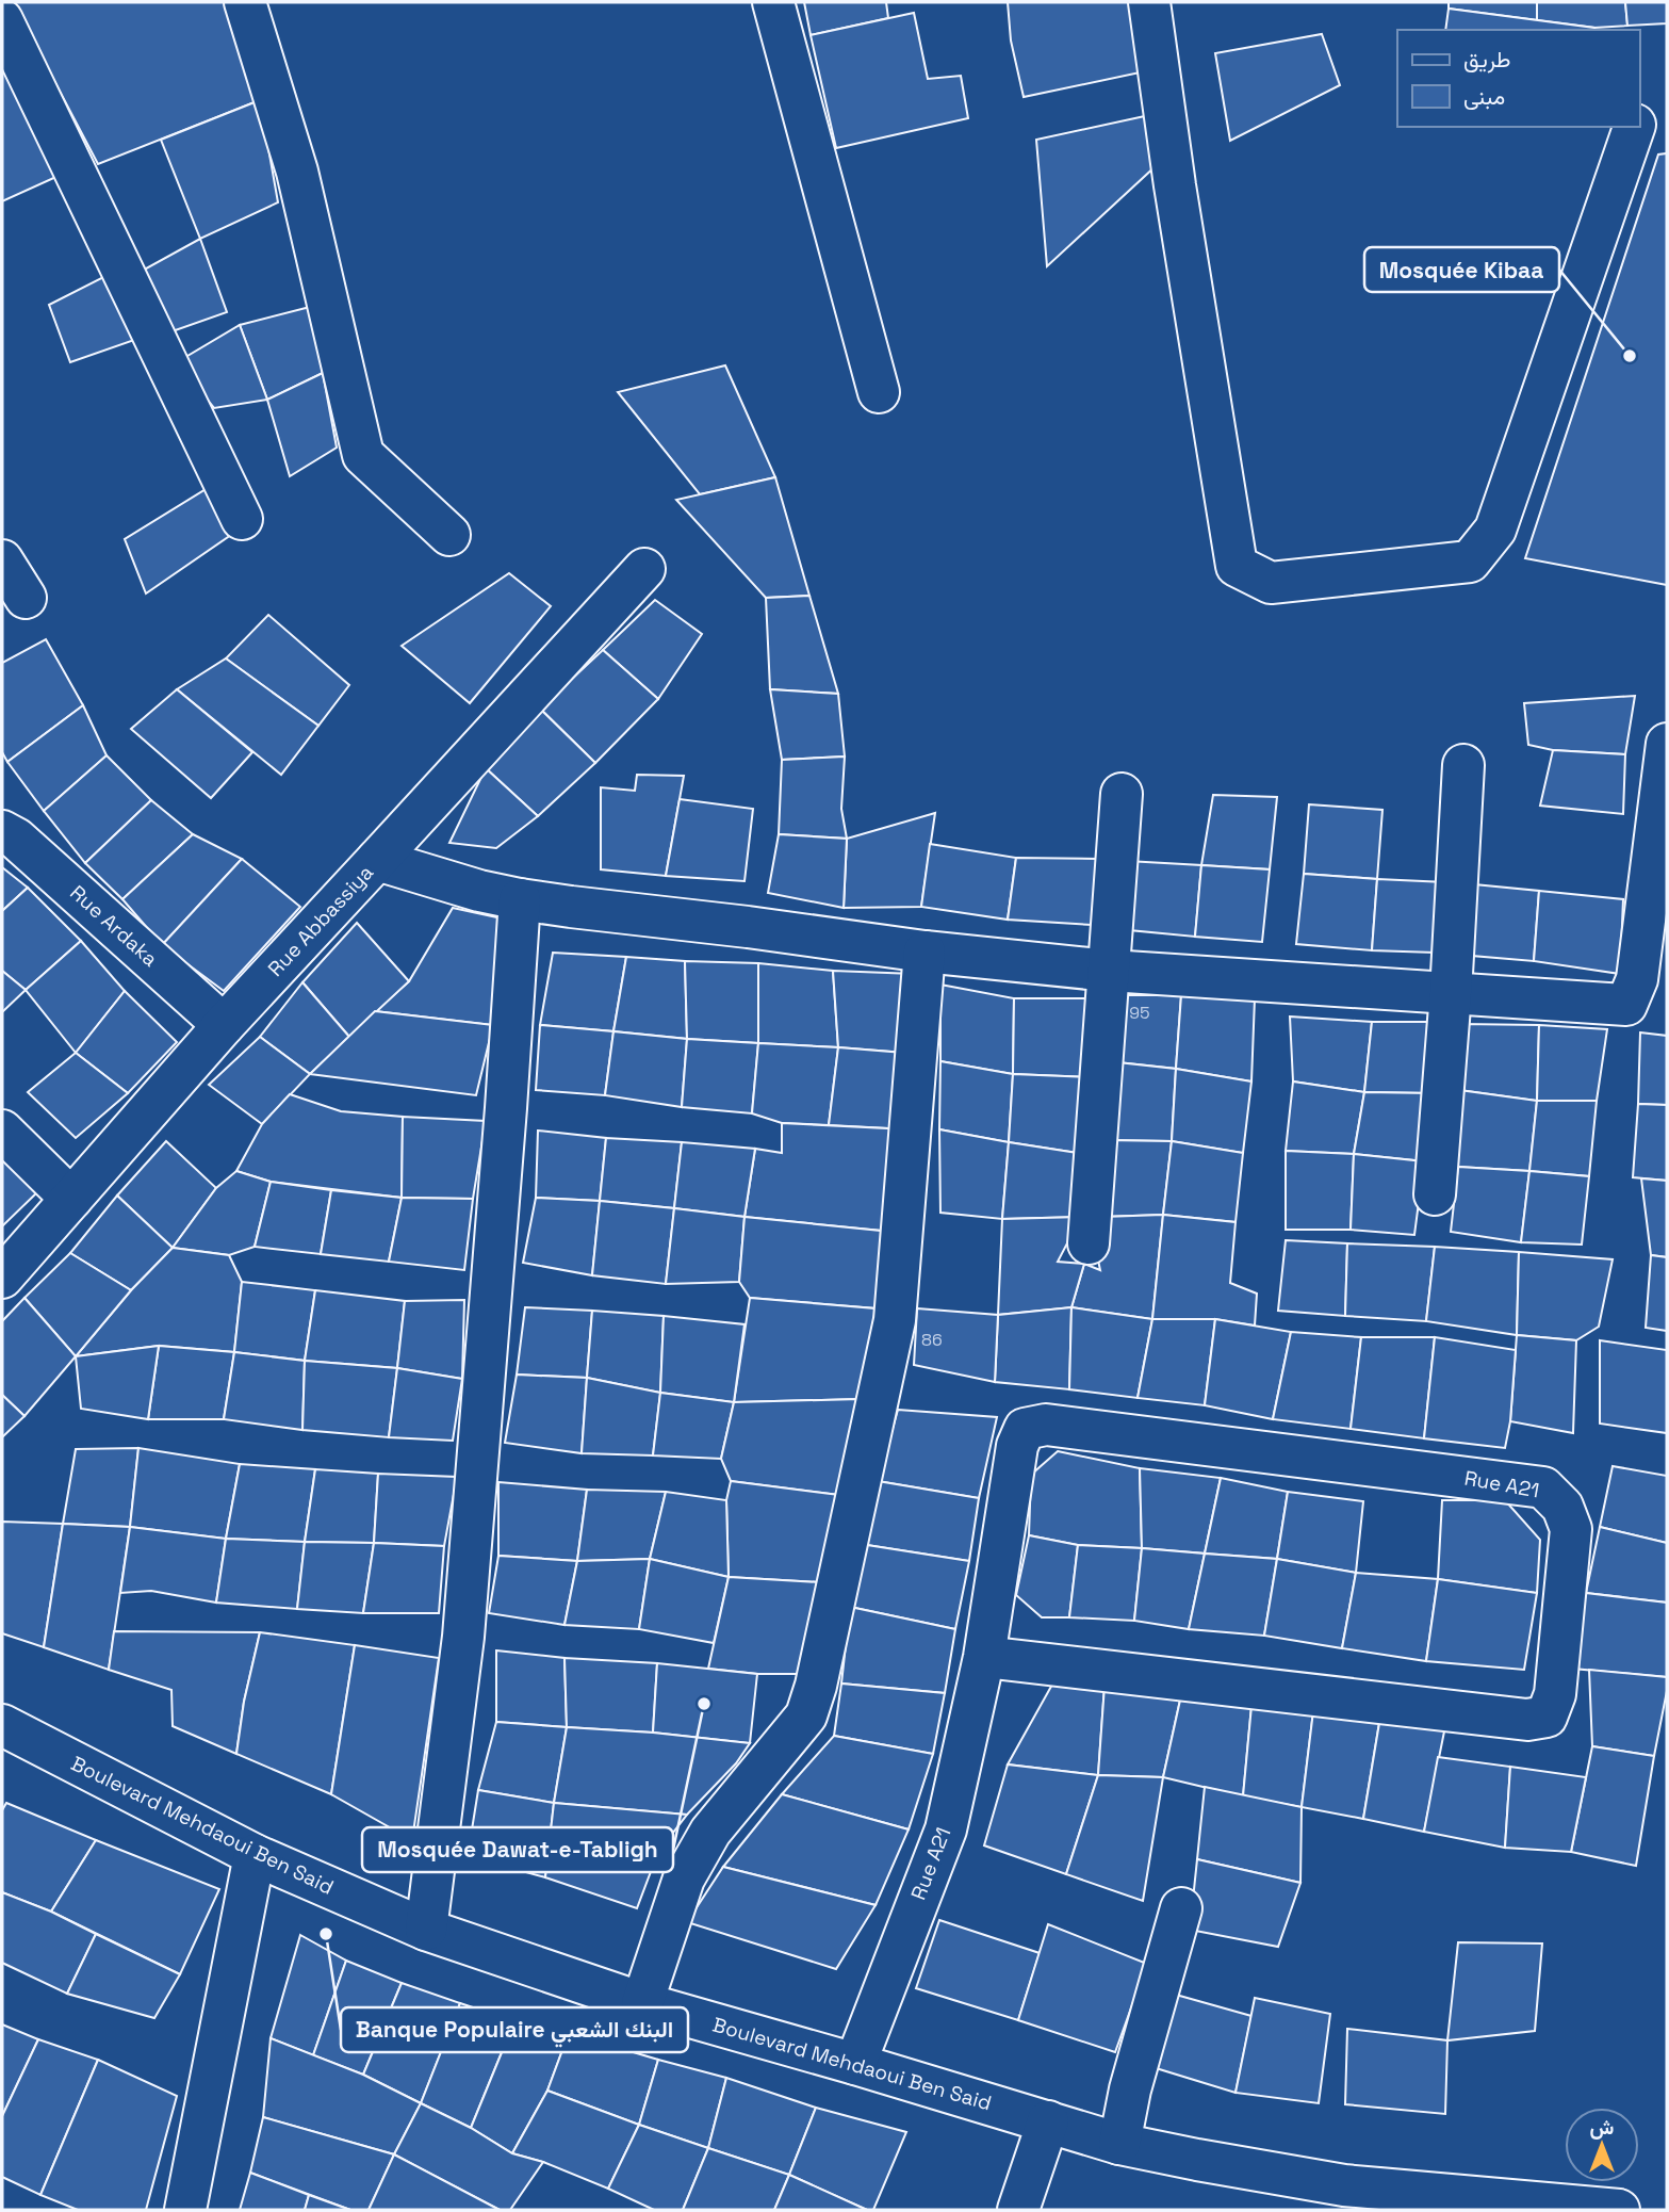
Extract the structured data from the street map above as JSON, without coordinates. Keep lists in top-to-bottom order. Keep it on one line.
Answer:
{"streets":{"street":["Rue Abbassiya","Rue Ardaka","Rue A21","Boulevard Mehdaoui Ben Said"]},"crossings":[["Rue Abbassiya","Rue Ardaka"],["Rue A21","Boulevard Mehdaoui Ben Said"]],"places":["Mosquée Kibaa","Mosquée Dawat-e-Tabligh","Banque Populaire البنك الشعبي"],"house_numbers":["95","86"],"legend":["طريق","مبنى"],"north":"top"}
